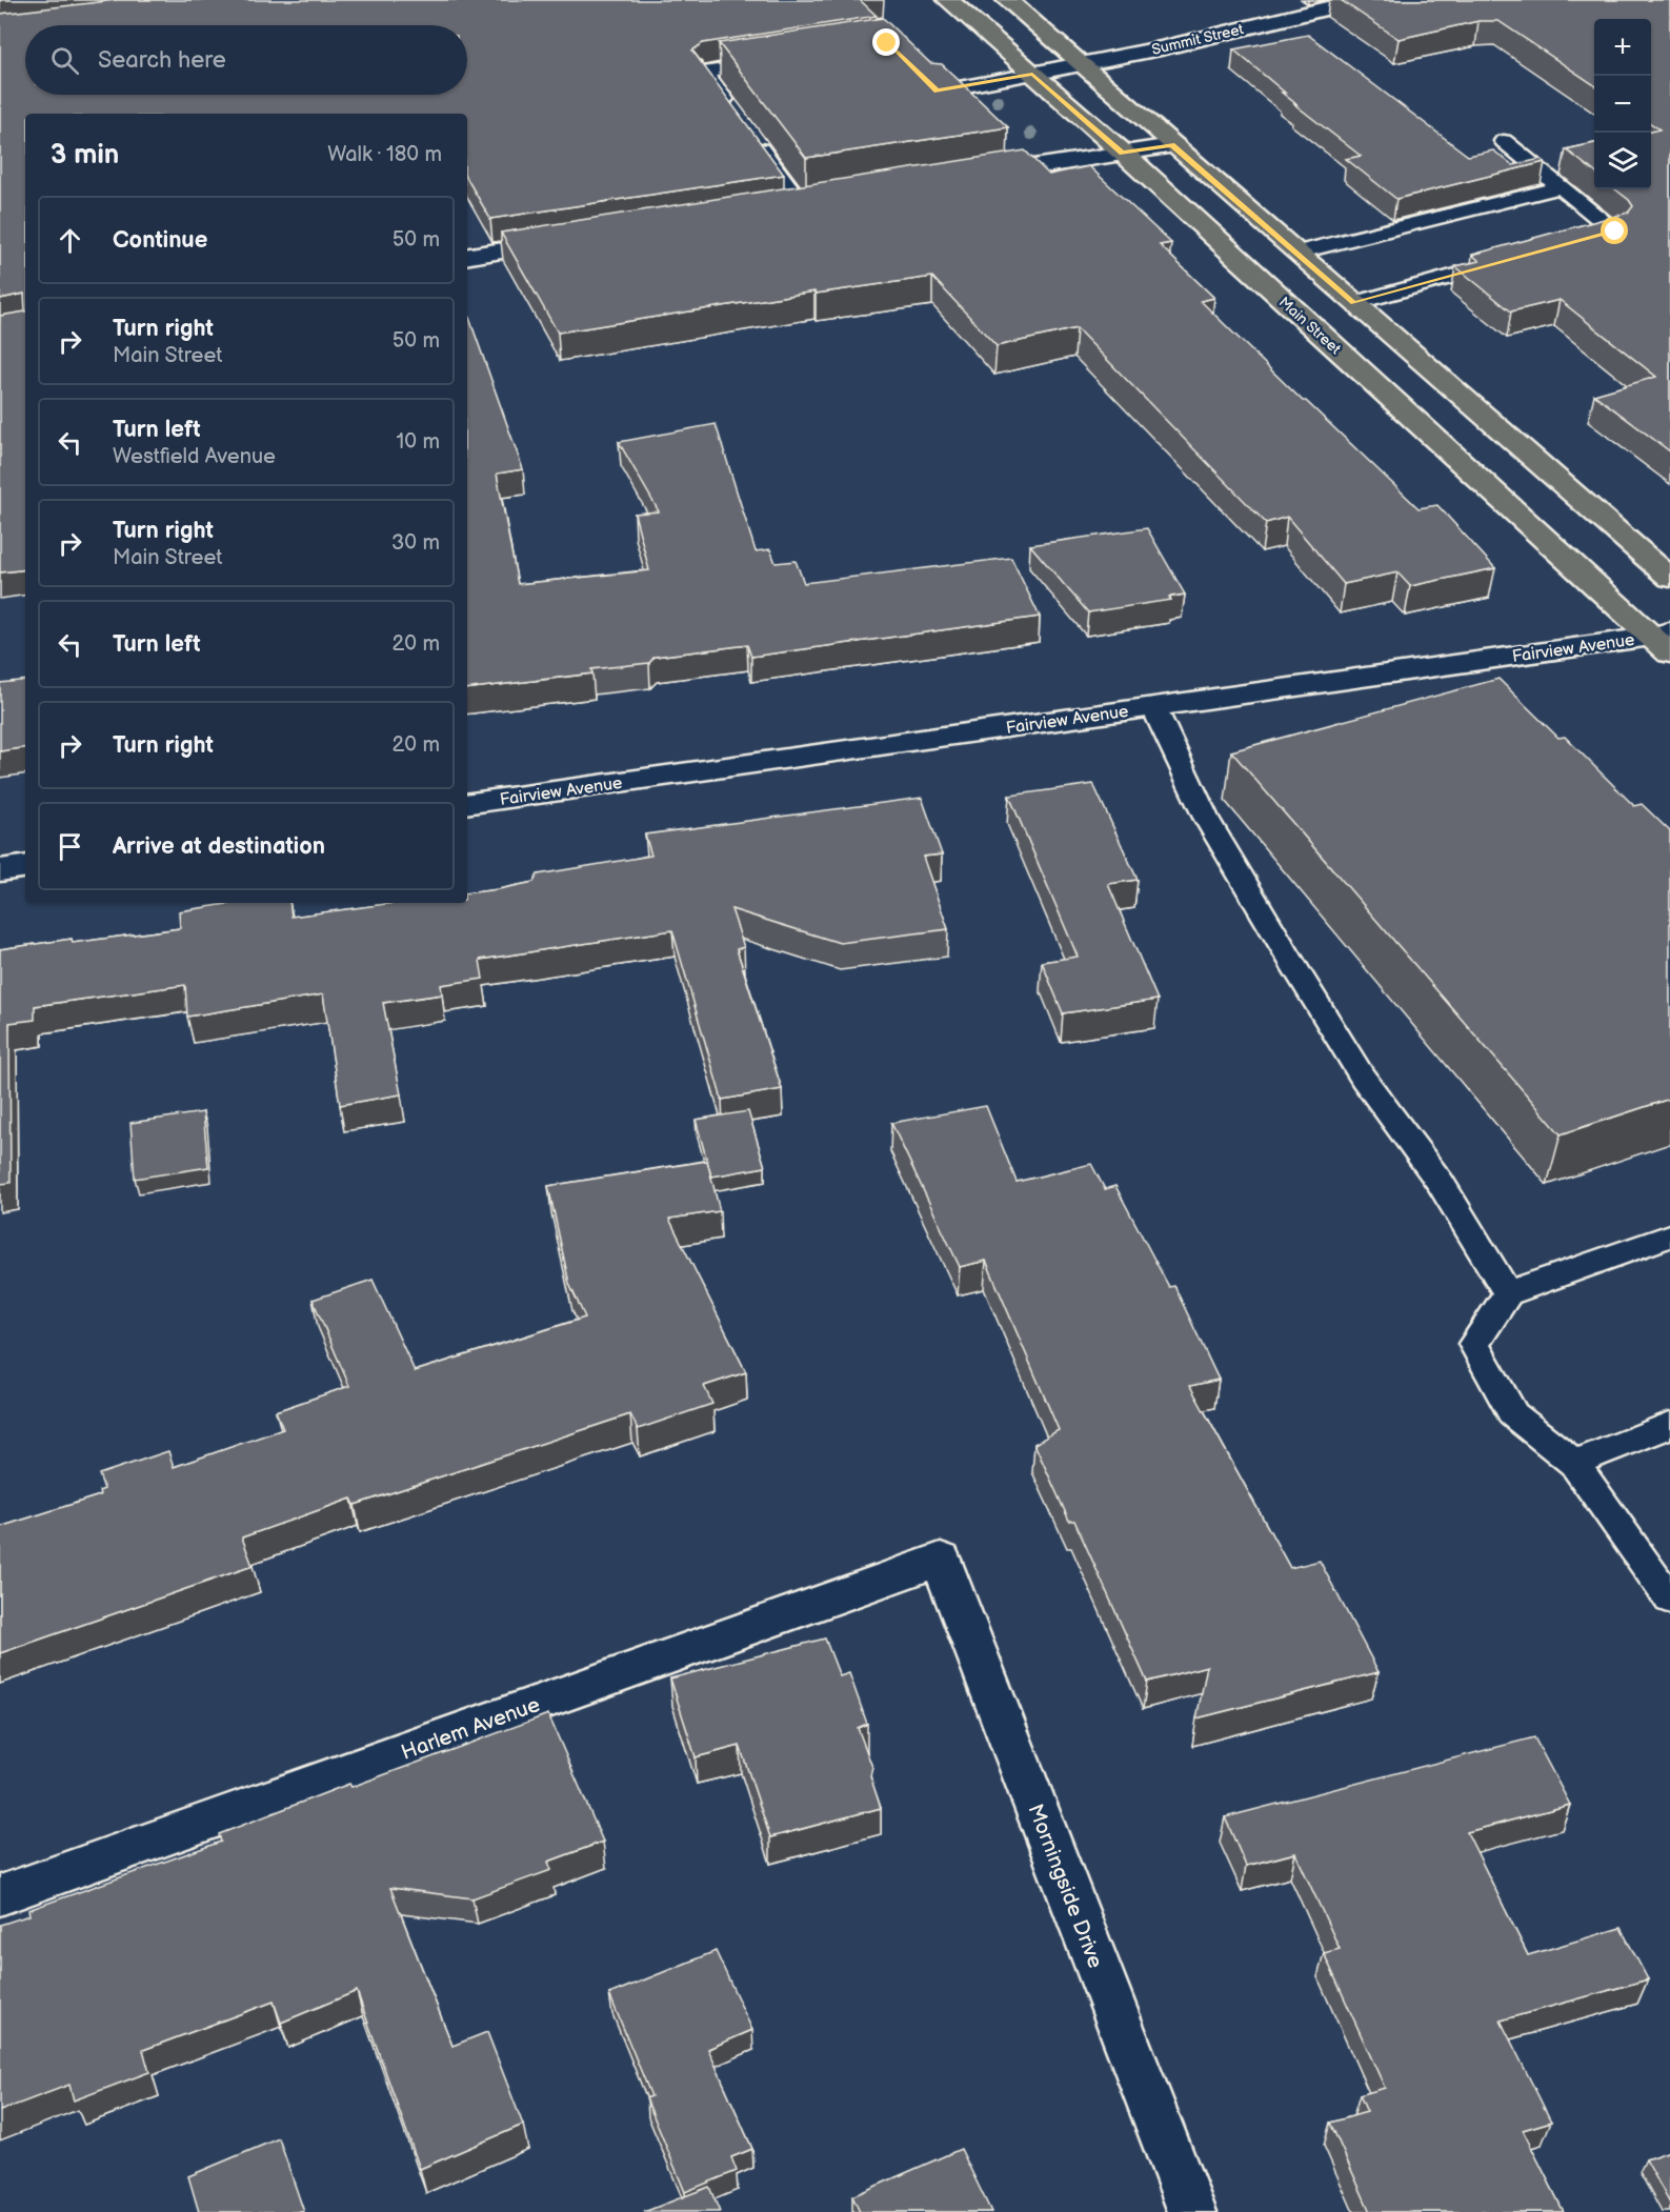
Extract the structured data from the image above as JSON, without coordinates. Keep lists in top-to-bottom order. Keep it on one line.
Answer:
{"streets":{"main road":["Main Street"],"street":["Summit Street","Fairview Avenue","Harlem Avenue","Morningside Drive"]},"crossings":[["Summit Street","Main Street"],["Main Street","Fairview Avenue"],["Harlem Avenue","Morningside Drive"]],"page":{"map_buttons":["+","−"],"search":"Search here","heading":["3 min","Walk · 180 m"],"list":[["Continue","50 m"],["Turn right","Main Street","50 m"],["Turn left","Westfield Avenue","10 m"],["Turn right","Main Street","30 m"],["Turn left","20 m"],["Turn right","20 m"],"Arrive at destination"]}}
